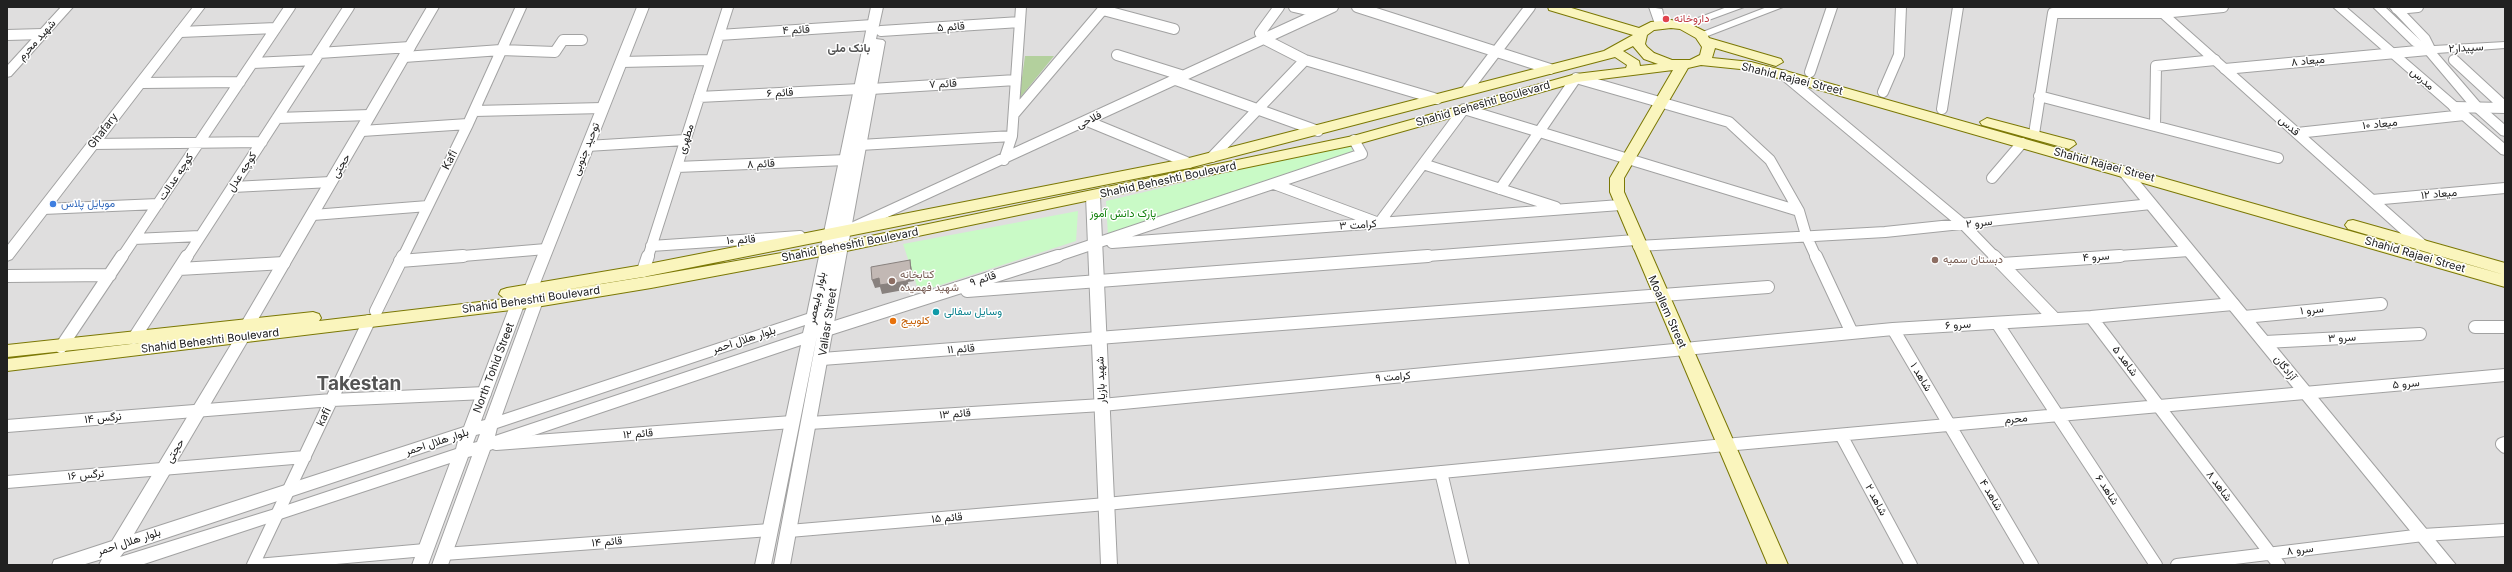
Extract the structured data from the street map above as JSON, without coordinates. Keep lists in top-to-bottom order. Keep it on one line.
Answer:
{"streets":{"main road":["Shahid Rajaei Street","Shahid Beheshti Boulevard","Moallem Street"],"street":["قائم ۵","قائم ۴","شهید محرم","سپیدار۲","میعاد ۸","مدرس","قائم ۷","قائم ۶","فلاحی","میعاد ۱۰","قدس","Ghafary","مطهری","توحید جنوبی","Kafi","قائم ۸","حجتی","کوچه عدل","کوچه عدالت","میعاد ۱۲","سرو ۲","کرامت ۳","قائم ۱۰","سرو ۴","قائم ۹","بلوار ولیعصر","سرو ۱","Valiasr Street","سرو ۶","سرو ۳","بلوار هلال احمر","قائم ۱۱","شاهد ۵","North Tohid Street","آزادگان","کرامت ۹","شاهد ۱","شهید بازیار","سرو ۵","قائم ۱۳","kafi","نرگس ۱۴","محرم","قائم ۱۲","نرگس ۱۶","شاهد ۸","شاهد ۶","شاهد ۴","شاهد ۲","قائم ۱۵","قائم ۱۴","سرو ۸"]},"crossings":[["قائم ۵","قائم ۴"],["قائم ۵","Valiasr Street"],["قائم ۴","مطهری"],["قائم ۴","Valiasr Street"],["سپیدار۲","میعاد ۸"],["سپیدار۲","مدرس"],["میعاد ۸","مدرس"],["میعاد ۸","قدس"],["Shahid Rajaei Street","Shahid Beheshti Boulevard"],["Shahid Rajaei Street","قدس"],["Shahid Rajaei Street","Moallem Street"],["Shahid Rajaei Street","آزادگان"],["مدرس","میعاد ۱۰"],["قائم ۷","قائم ۶"],["قائم ۷","Valiasr Street"],["قائم ۶","مطهری"],["قائم ۶","Valiasr Street"],["Shahid Beheshti Boulevard","فلاحی"],["Shahid Beheshti Boulevard","مطهری"],["Shahid Beheshti Boulevard","توحید جنوبی"],["Shahid Beheshti Boulevard","Kafi"],["Shahid Beheshti Boulevard","حجتی"],["Shahid Beheshti Boulevard","کوچه عدل"],["Shahid Beheshti Boulevard","کوچه عدالت"],["Shahid Beheshti Boulevard","قائم ۱۰"],["Shahid Beheshti Boulevard","بلوار ولیعصر"],["Shahid Beheshti Boulevard","Moallem Street"],["Shahid Beheshti Boulevard","Valiasr Street"],["Shahid Beheshti Boulevard","North Tohid Street"],["Shahid Beheshti Boulevard","شهید بازیار"],["Shahid Beheshti Boulevard","kafi"],["فلاحی","قائم ۱۰"],["فلاحی","Valiasr Street"],["میعاد ۱۰","قدس"],["قدس","میعاد ۱۲"],["مطهری","قائم ۸"],["مطهری","قائم ۱۰"],["توحید جنوبی","North Tohid Street"],["Kafi","kafi"],["حجتی","بلوار هلال احمر"],["حجتی","نرگس ۱۴"],["حجتی","نرگس ۱۶"],["سرو ۲","Moallem Street"],["سرو ۲","آزادگان"],["سرو ۲","شهید بازیار"],["کرامت ۳","قائم ۹"],["کرامت ۳","Moallem Street"],["کرامت ۳","شهید بازیار"],["قائم ۱۰","Valiasr Street"],["سرو ۴","آزادگان"],["قائم ۹","Valiasr Street"],["قائم ۹","شهید بازیار"],["بلوار ولیعصر","Valiasr Street"],["بلوار ولیعصر","بلوار هلال احمر"],["بلوار ولیعصر","قائم ۱۲"],["بلوار ولیعصر","قائم ۱۴"],["سرو ۱","آزادگان"],["Moallem Street","سرو ۶"],["Moallem Street","قائم ۱۱"],["Moallem Street","کرامت ۹"],["Moallem Street","محرم"],["Valiasr Street","قائم ۱۱"],["Valiasr Street","قائم ۱۳"],["Valiasr Street","قائم ۱۵"],["سرو ۶","شاهد ۵"],["سرو ۶","آزادگان"],["سرو ۶","کرامت ۹"],["سرو ۶","شاهد ۱"],["سرو ۶","شاهد ۶"],["سرو ۳","آزادگان"],["بلوار هلال احمر","North Tohid Street"],["بلوار هلال احمر","kafi"],["بلوار هلال احمر","قائم ۱۲"],["قائم ۱۱","شهید بازیار"],["شاهد ۵","محرم"],["شاهد ۵","شاهد ۸"],["North Tohid Street","نرگس ۱۴"],["North Tohid Street","قائم ۱۲"],["North Tohid Street","قائم ۱۴"],["آزادگان","سرو ۵"],["آزادگان","محرم"],["آزادگان","سرو ۸"],["کرامت ۹","شهید بازیار"],["کرامت ۹","قائم ۱۳"],["شاهد ۱","محرم"],["شاهد ۱","شاهد ۴"],["شهید بازیار","قائم ۱۳"],["شهید بازیار","قائم ۱۵"],["سرو ۵","محرم"],["kafi","نرگس ۱۴"],["kafi","نرگس ۱۶"],["محرم","شاهد ۸"],["محرم","شاهد ۶"],["محرم","شاهد ۴"],["محرم","شاهد ۲"],["محرم","قائم ۱۵"],["شاهد ۸","سرو ۸"]],"districts":["بانک ملی","Takestan"],"parks":["پارک دانش آموز"],"places":["داروخانه","موبایل پلاس","دبستان سمیه","کتابخانه شهید فهمیده","وسایل سفالی","کلوبیج"]}
